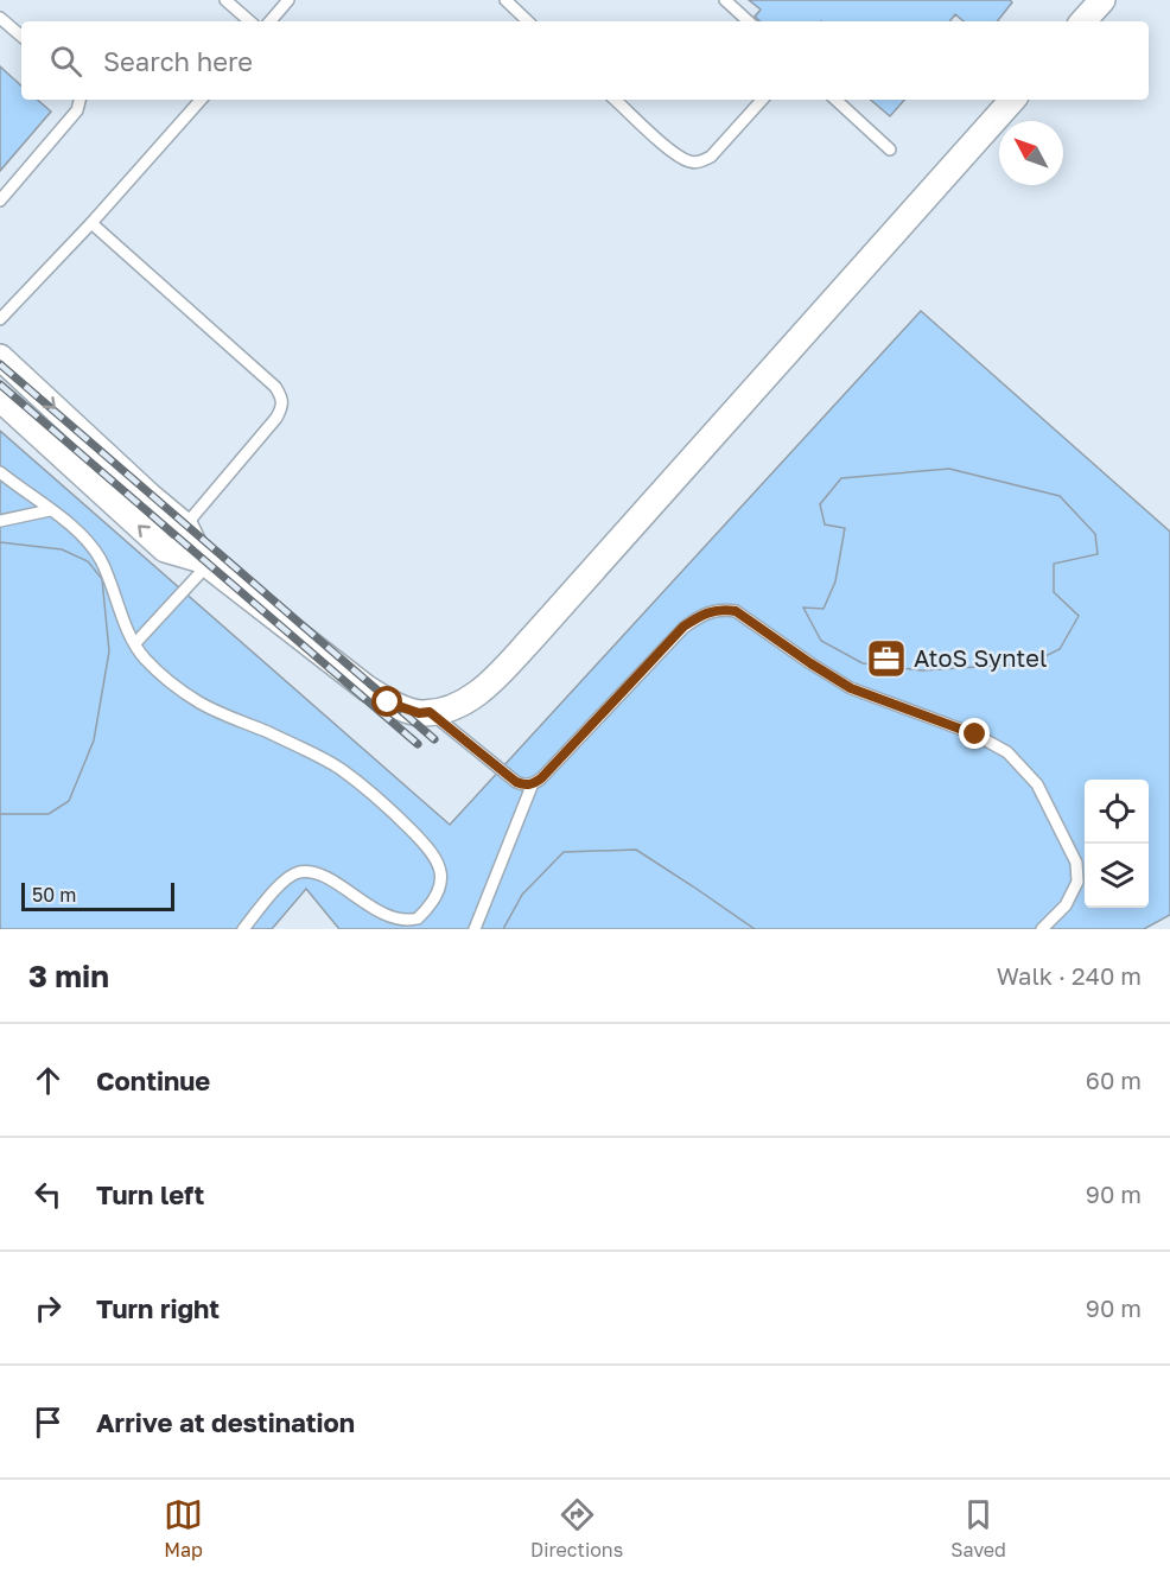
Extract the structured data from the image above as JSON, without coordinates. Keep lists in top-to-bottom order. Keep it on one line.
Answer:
{"places":{"office":["AtoS Syntel"]},"scale_bar":"50 m","north":"top left","page":{"search":"Search here","scale":"50 m","heading":["3 min","Walk · 240 m"],"list":[["Continue","60 m"],["Turn left","90 m"],["Turn right","90 m"],"Arrive at destination"],"nav":["Map","Directions","Saved"]}}
